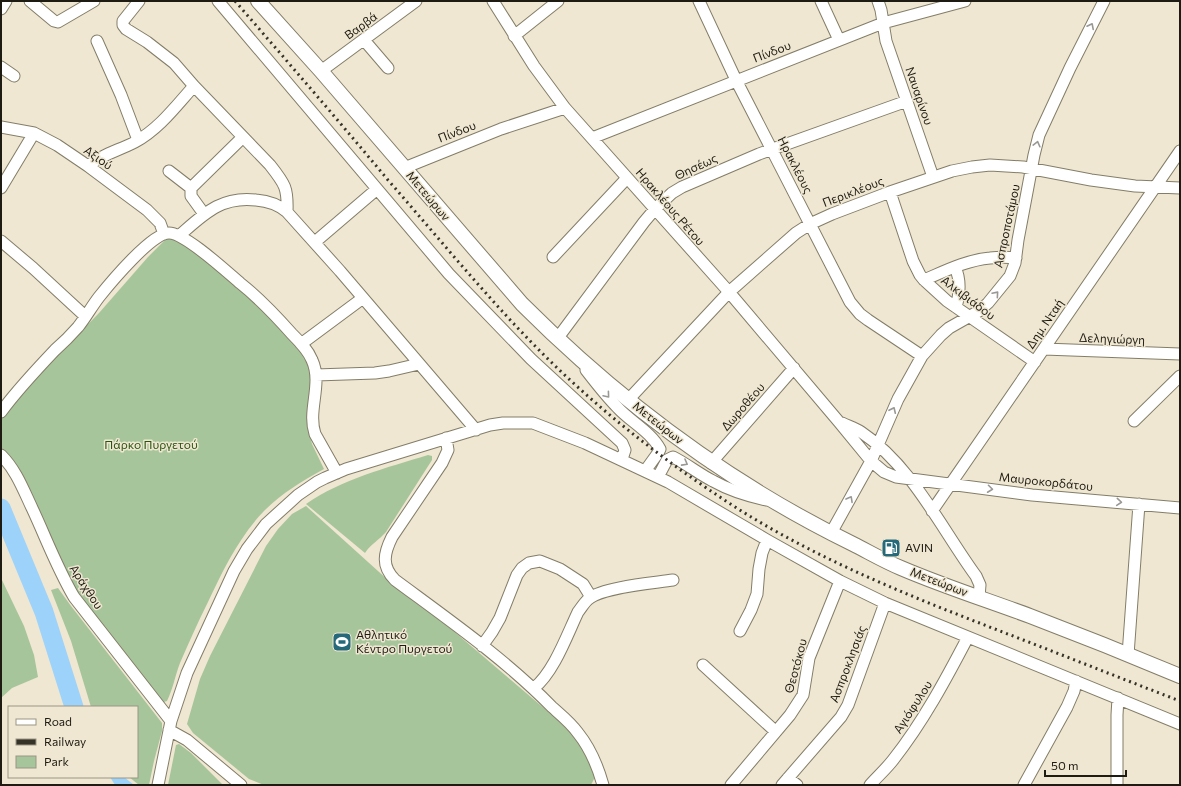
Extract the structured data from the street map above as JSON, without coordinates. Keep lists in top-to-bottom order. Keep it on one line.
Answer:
{"streets":{"main road":["Μετεώρων"],"street":["Βαρβά","Πίνδου","Ναυαρίνου","Αξιού","Ηρακλέους","Θησέως","Περικλέους","Ηρακλέους Ρέτου","Ασπροποτάμου","Αλκιβιάδου","Δημ. Νταή","Δεληγιώργη","Δωροθέου","Μαυροκορδάτου","Αράχθου","Ασπροκλησιάς","Θεοτόκου","Αγιόφυλου"]},"crossings":[["Βαρβά","Μετεώρων"],["Πίνδου","Ναυαρίνου"],["Πίνδου","Ηρακλέους"],["Πίνδου","Μετεώρων"],["Πίνδου","Ηρακλέους Ρέτου"],["Ναυαρίνου","Θησέως"],["Ναυαρίνου","Περικλέους"],["Ηρακλέους","Θησέως"],["Ηρακλέους","Περικλέους"],["Ηρακλέους","Ασπροποτάμου"],["Θησέως","Μετεώρων"],["Θησέως","Ηρακλέους Ρέτου"],["Περικλέους","Μετεώρων"],["Περικλέους","Ηρακλέους Ρέτου"],["Περικλέους","Ασπροποτάμου"],["Περικλέους","Αλκιβιάδου"],["Περικλέους","Δημ. Νταή"],["Μετεώρων","Ασπροποτάμου"],["Μετεώρων","Δωροθέου"],["Ηρακλέους Ρέτου","Δωροθέου"],["Ηρακλέους Ρέτου","Μαυροκορδάτου"],["Ασπροποτάμου","Αλκιβιάδου"],["Ασπροποτάμου","Μαυροκορδάτου"],["Αλκιβιάδου","Δημ. Νταή"],["Δημ. Νταή","Δεληγιώργη"],["Δημ. Νταή","Μαυροκορδάτου"]],"one_way":["Ασπροποτάμου","Μαυροκορδάτου"],"parks":["Πάρκο Πυργετού"],"places":{"fuel station":["AVIN"],"sports":["Αθλητικό Κέντρο Πυργετού"]},"legend":["Road","Railway","Park"],"scale_bar":"50 m"}
